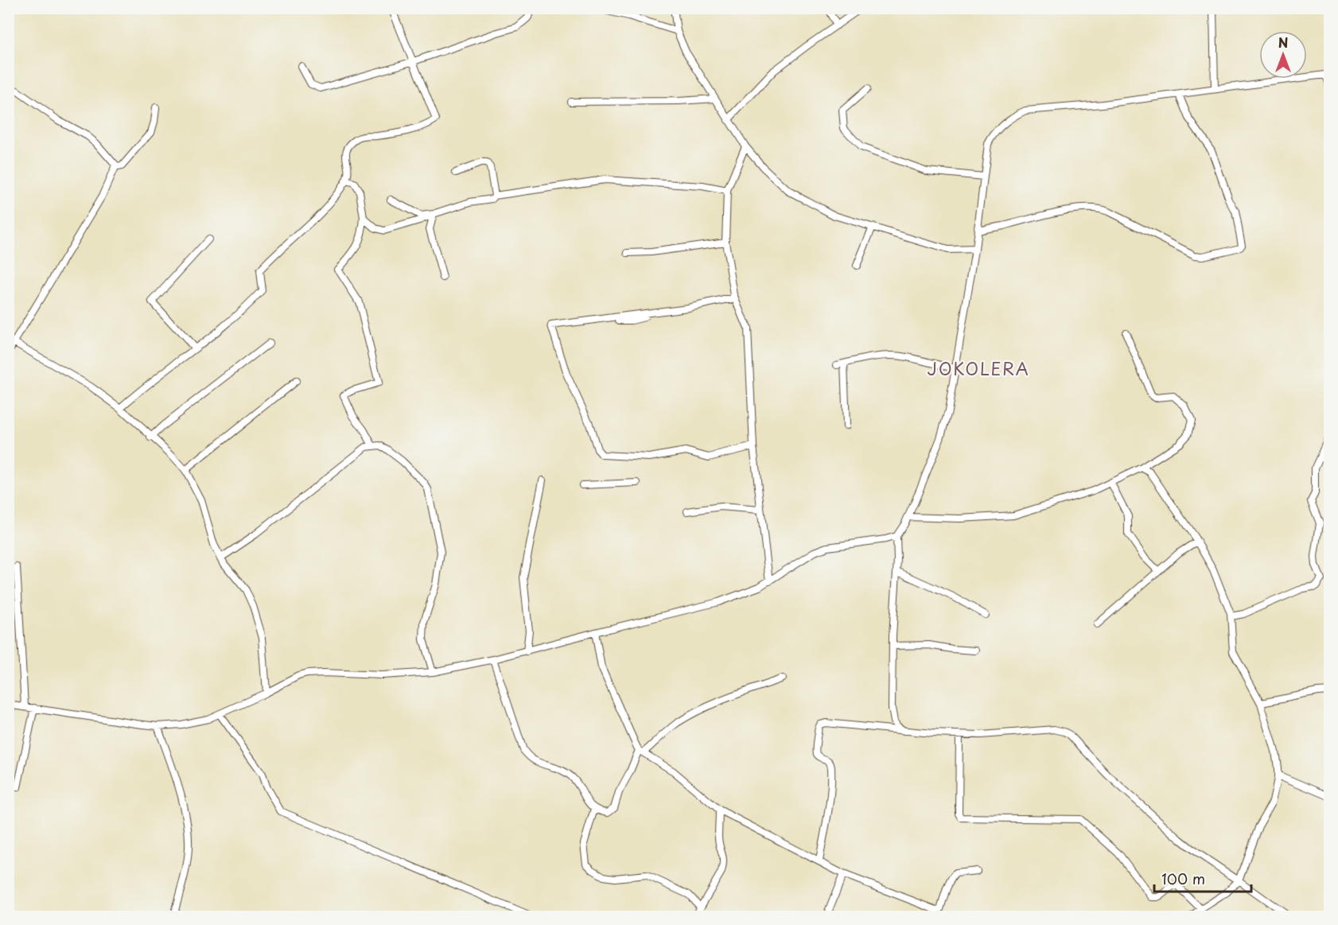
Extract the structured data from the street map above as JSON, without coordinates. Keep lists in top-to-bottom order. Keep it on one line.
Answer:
{"districts":["JOKOLERA"],"scale_bar":"100 m","north":"top"}
